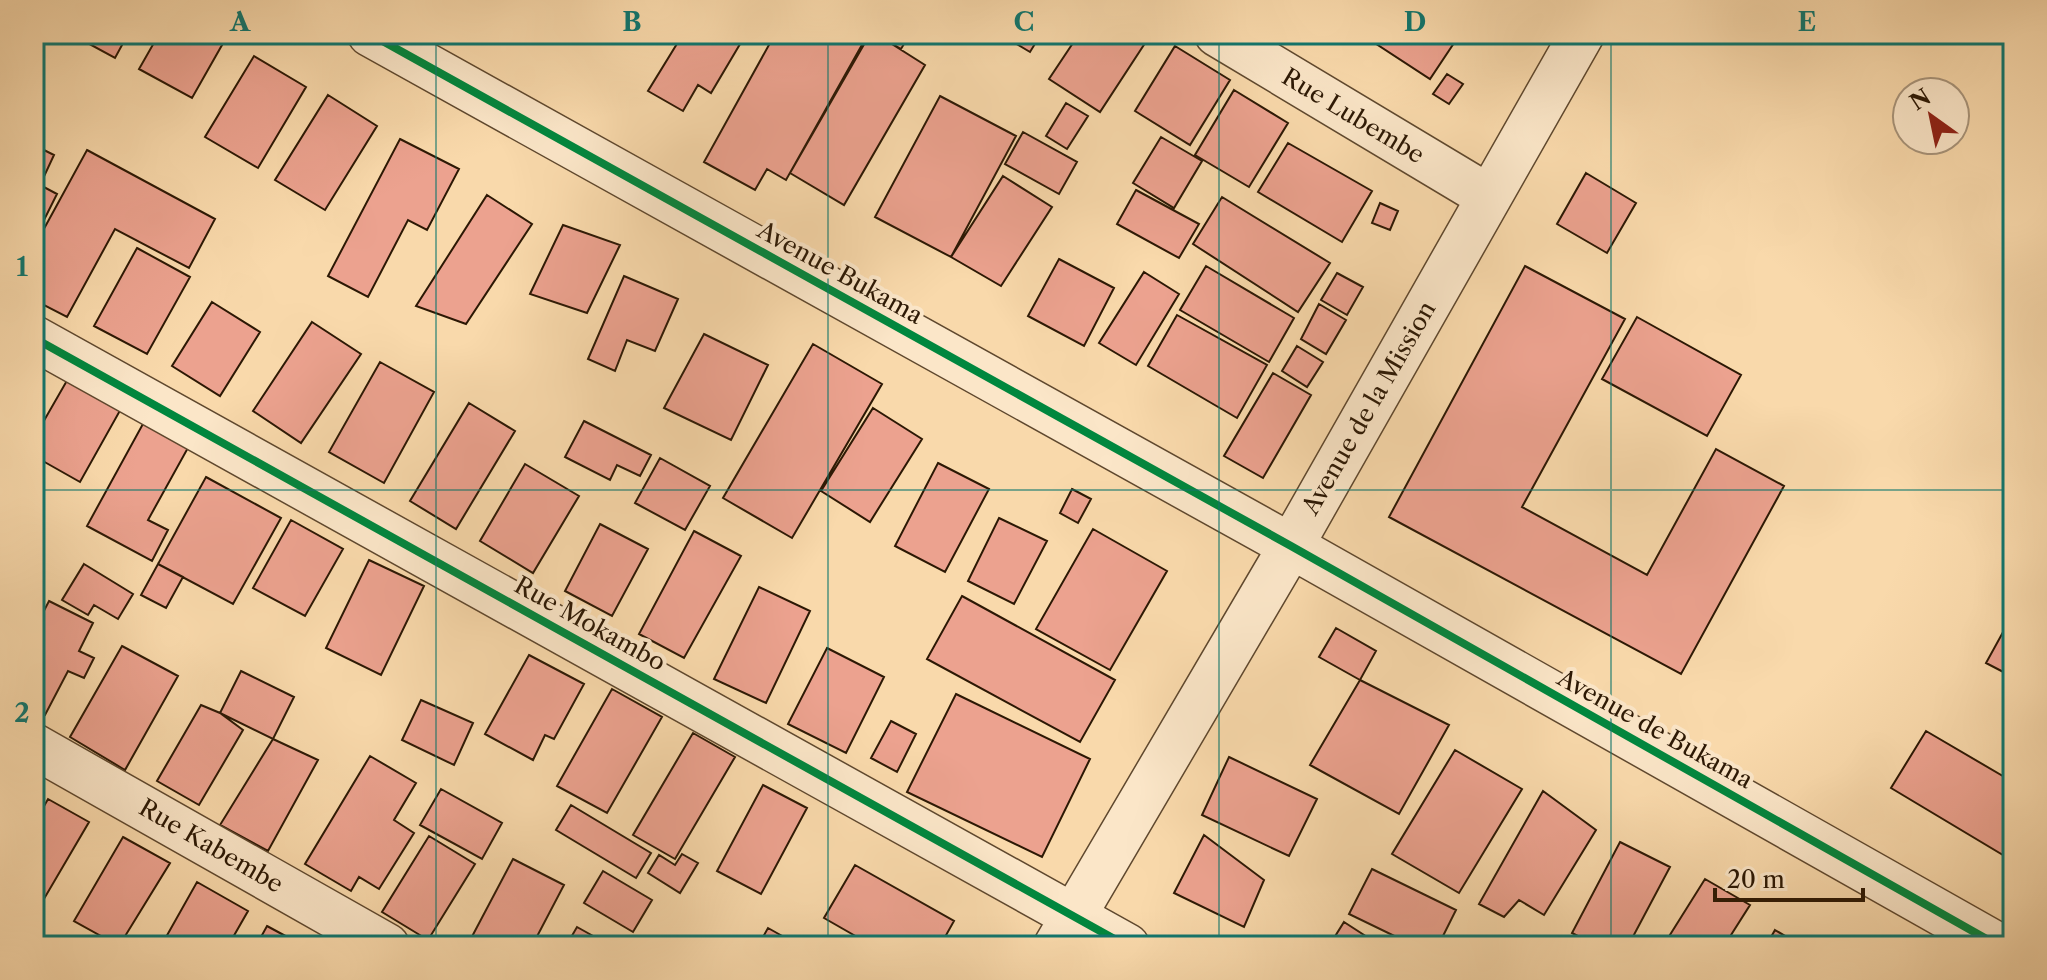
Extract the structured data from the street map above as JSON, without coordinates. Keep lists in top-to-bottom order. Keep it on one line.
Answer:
{"streets":{"street":["Rue Lubembe","Avenue Bukama","Avenue de la Mission","Rue Mokambo","Avenue de Bukama","Rue Kabembe"]},"crossings":[["Rue Lubembe","Avenue de la Mission"],["Avenue Bukama","Avenue de la Mission"],["Avenue Bukama","Avenue de Bukama"],["Avenue de la Mission","Rue Mokambo"],["Avenue de la Mission","Avenue de Bukama"]],"scale_bar":"20 m","north":"top left","grid":{"columns":["A","B","C","D","E"],"rows":["1","2"]}}
